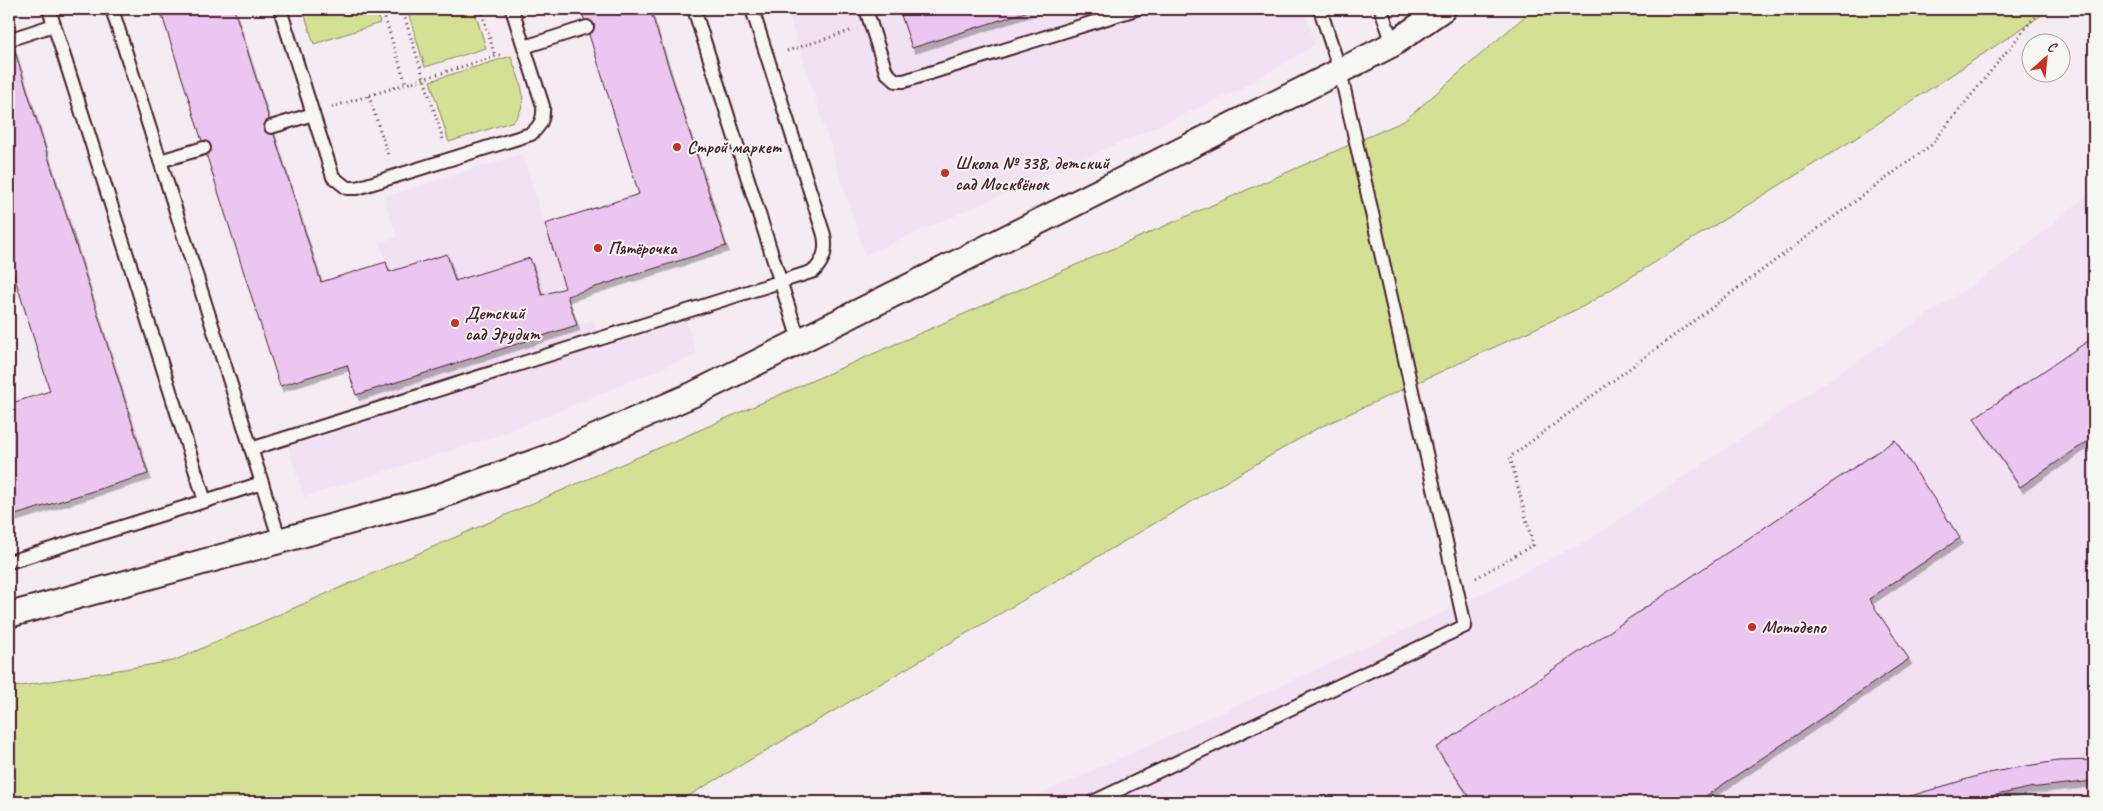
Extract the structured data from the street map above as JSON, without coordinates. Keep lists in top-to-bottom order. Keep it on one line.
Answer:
{"places":["Строй маркет","Школа № 338, детский сад Москвёнок","Пятёрочка","Детский сад Эрудит","Мотодепо"],"north":"top right"}
